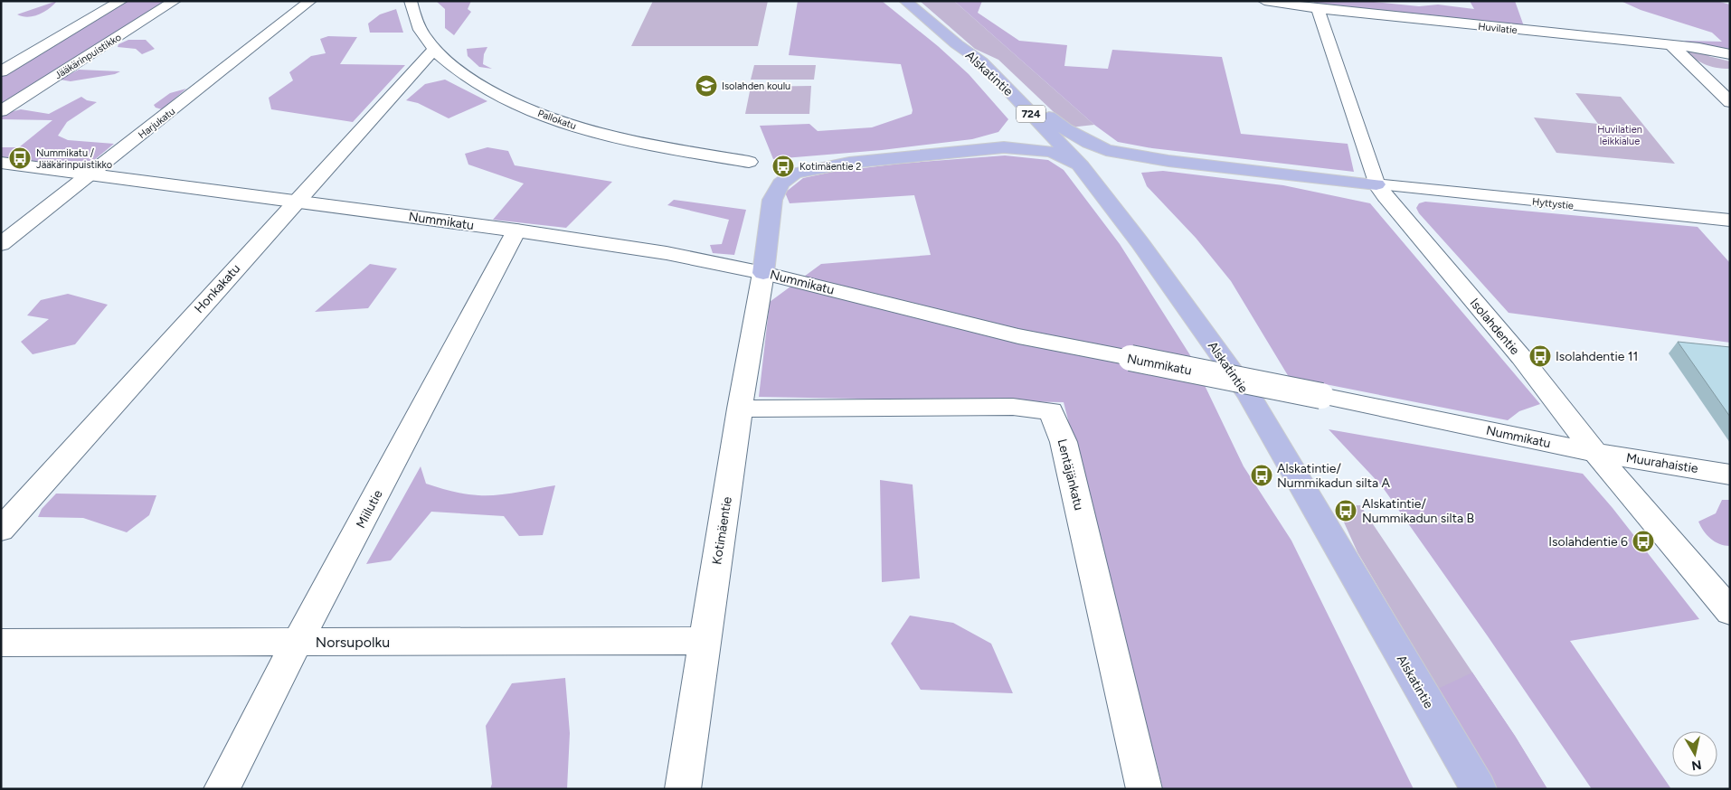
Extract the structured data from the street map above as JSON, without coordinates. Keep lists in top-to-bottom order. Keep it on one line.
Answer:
{"streets":{"main road":["Alskatintie","724"],"street":["Huvilatie","Jääkärinpuistikko","Pallokatu","Harjukatu","Hyttystie","Nummikatu","Honkakatu","Isolahdentie","Muurahaistie","Lentäjänkatu","Miilutie","Kotimäentie","Norsupolku"]},"crossings":[["Huvilatie","Isolahdentie"],["Pallokatu","Honkakatu"],["Harjukatu","Nummikatu"],["Hyttystie","Isolahdentie"],["Nummikatu","Honkakatu"],["Nummikatu","Isolahdentie"],["Nummikatu","Muurahaistie"],["Nummikatu","Miilutie"],["Nummikatu","Kotimäentie"],["Isolahdentie","Muurahaistie"],["Lentäjänkatu","Kotimäentie"],["Miilutie","Norsupolku"],["Kotimäentie","Norsupolku"]],"parks":["Huvilatien leikkialue"],"places":{"school or university":["Isolahden koulu"],"bus stop":["Nummikatu / Jääkärinpuistikko","Kotimäentie 2","Isolahdentie 11","Alskatintie/ Nummikadun silta A","Alskatintie/ Nummikadun silta B","Isolahdentie 6"]},"north":"bottom"}
